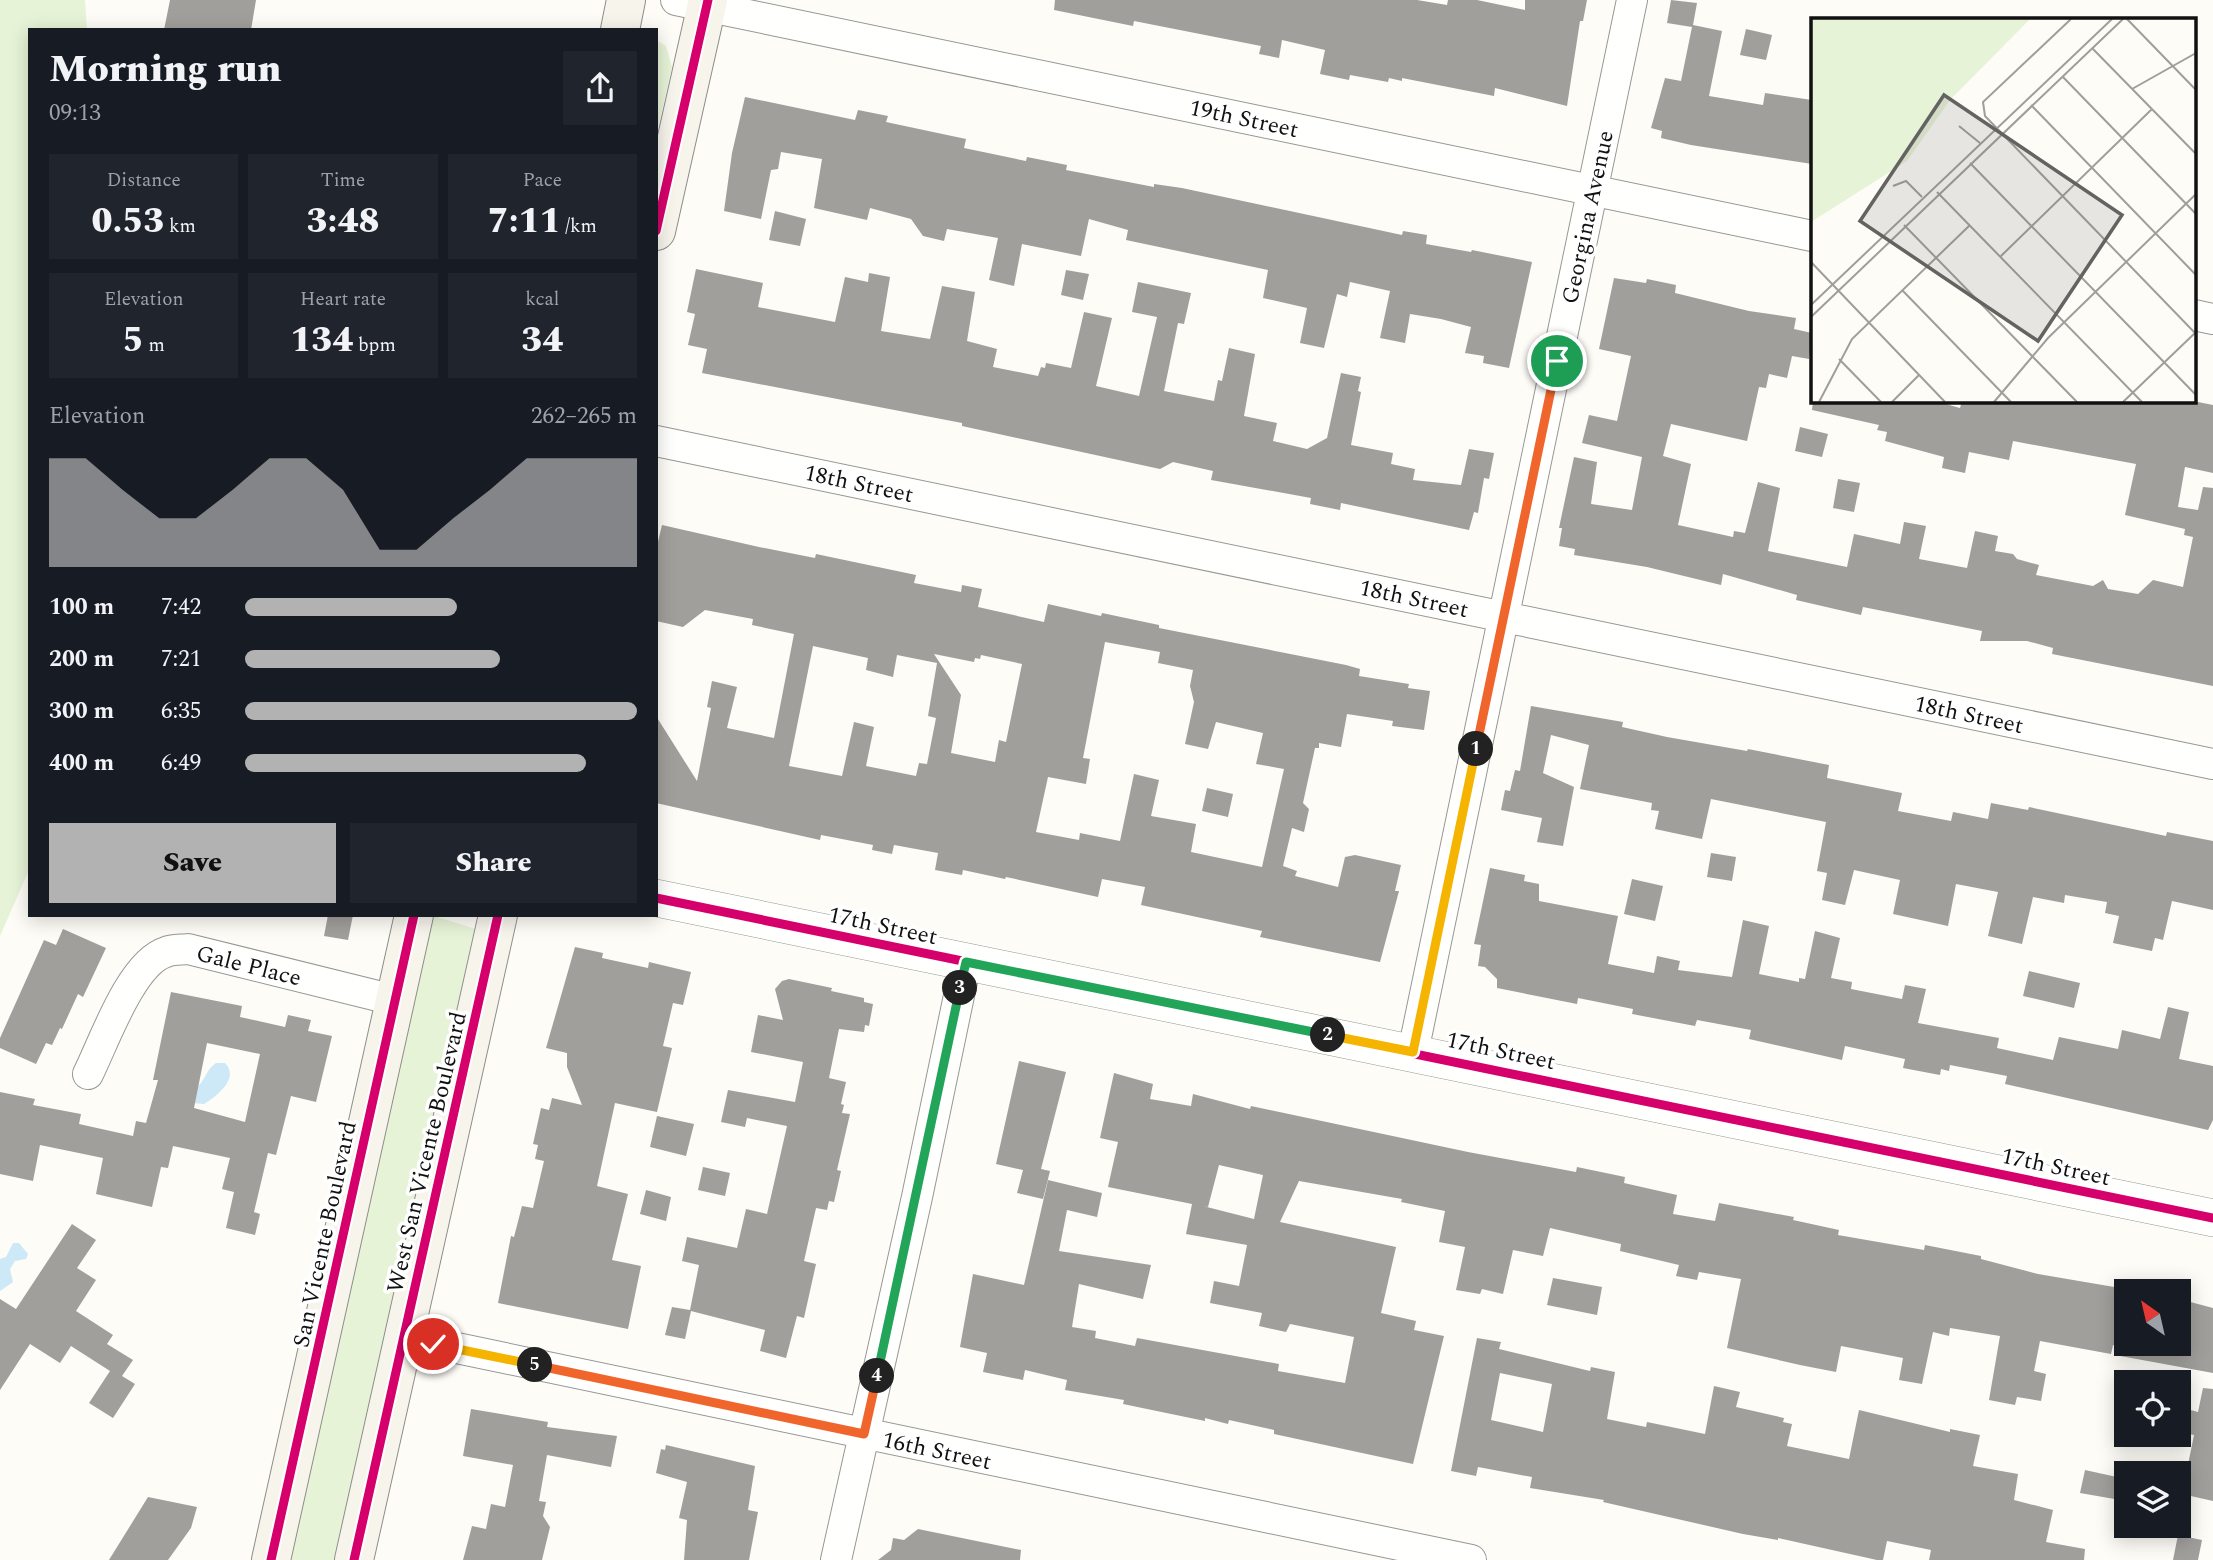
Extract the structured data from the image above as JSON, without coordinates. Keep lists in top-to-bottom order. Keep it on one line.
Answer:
{"streets":{"main road":["West San Vicente Boulevard","San Vicente Boulevard"],"street":["19th Street","Georgina Avenue","18th Street","17th Street","Gale Place","16th Street"]},"crossings":[["19th Street","Georgina Avenue"],["Georgina Avenue","18th Street"],["Georgina Avenue","17th Street"],["Gale Place","San Vicente Boulevard"],["West San Vicente Boulevard","16th Street"]],"north":"top left","page":{"heading":["Morning run","09:13"],"stats":[["Distance","0.53 km"],["Time","3:48"],["Pace","7:11 /km"],["Elevation","5 m"],["Heart rate","134 bpm"],["kcal","34"]],"chart":["Elevation","262–265 m"],"list":[{"name":"100 m","note":"7:42"},{"name":"200 m","note":"7:21"},{"name":"300 m","note":"6:35"},{"name":"400 m","note":"6:49"}],"pins":["1","3","2","5","4"],"buttons":["Save","Share"]}}
